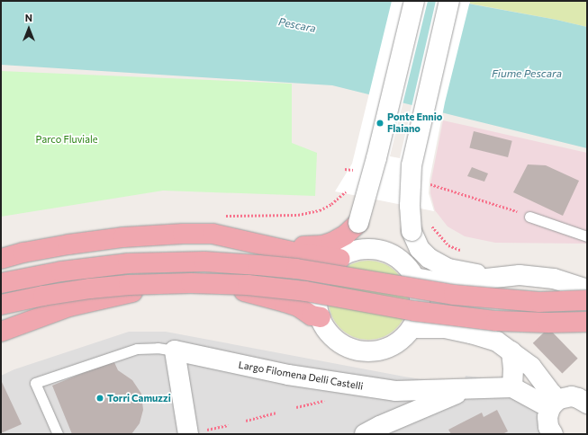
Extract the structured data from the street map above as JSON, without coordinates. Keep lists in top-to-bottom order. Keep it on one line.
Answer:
{"streets":{"street":["Largo Filomena Delli Castelli"]},"water":["Pescara","Fiume Pescara"],"parks":["Parco Fluviale"],"places":["Ponte Ennio Flaiano","Torri Camuzzi"],"north":"top"}
